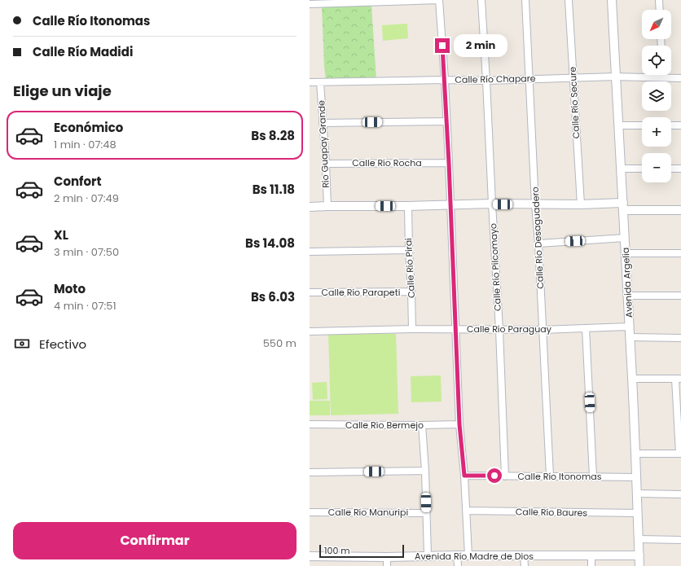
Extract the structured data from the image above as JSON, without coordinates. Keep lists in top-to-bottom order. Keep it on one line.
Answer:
{"streets":{"street":["Calle Río Chapare","Calle Río Secure","Río Guapay Grande","Calle Río Rocha","Calle Río Desaguadero","Calle Río Pilcomayo","Calle Río Pirai","Avenida Argelia","Calle Río Parapeti","Calle Río Paraguay","Calle Río Bermejo","Calle Río Itonomas","Calle Río Manuripi","Calle Río Baures","Avenida Río Madre de Dios"]},"crossings":[["Calle Río Chapare","Calle Río Secure"],["Calle Río Chapare","Río Guapay Grande"],["Calle Río Chapare","Calle Río Desaguadero"],["Calle Río Chapare","Calle Río Pilcomayo"],["Calle Río Chapare","Avenida Argelia"],["Río Guapay Grande","Calle Río Rocha"],["Calle Río Desaguadero","Calle Río Paraguay"],["Calle Río Desaguadero","Calle Río Itonomas"],["Calle Río Pilcomayo","Calle Río Paraguay"],["Calle Río Pilcomayo","Calle Río Itonomas"],["Calle Río Pirai","Calle Río Parapeti"],["Calle Río Pirai","Calle Río Paraguay"],["Avenida Argelia","Calle Río Paraguay"],["Avenida Argelia","Calle Río Itonomas"],["Avenida Argelia","Calle Río Baures"],["Avenida Argelia","Avenida Río Madre de Dios"]],"scale_bar":"100 m","north":"bottom left","page":{"banner":["Calle Río Itonomas","Calle Río Madidi"],"map_buttons":["+","−"],"bubble":"2 min","heading":"Elige un viaje","list":[{"name":"Económico","note":"1 min · 07:48","value":"Bs 8.28"},{"name":"Confort","note":"2 min · 07:49","value":"Bs 11.18"},{"name":"XL","note":"3 min · 07:50","value":"Bs 14.08"},{"name":"Moto","note":"4 min · 07:51","value":"Bs 6.03"}],"pay":["Efectivo","550 m"],"buttons":"Confirmar","scale":"100 m"}}
